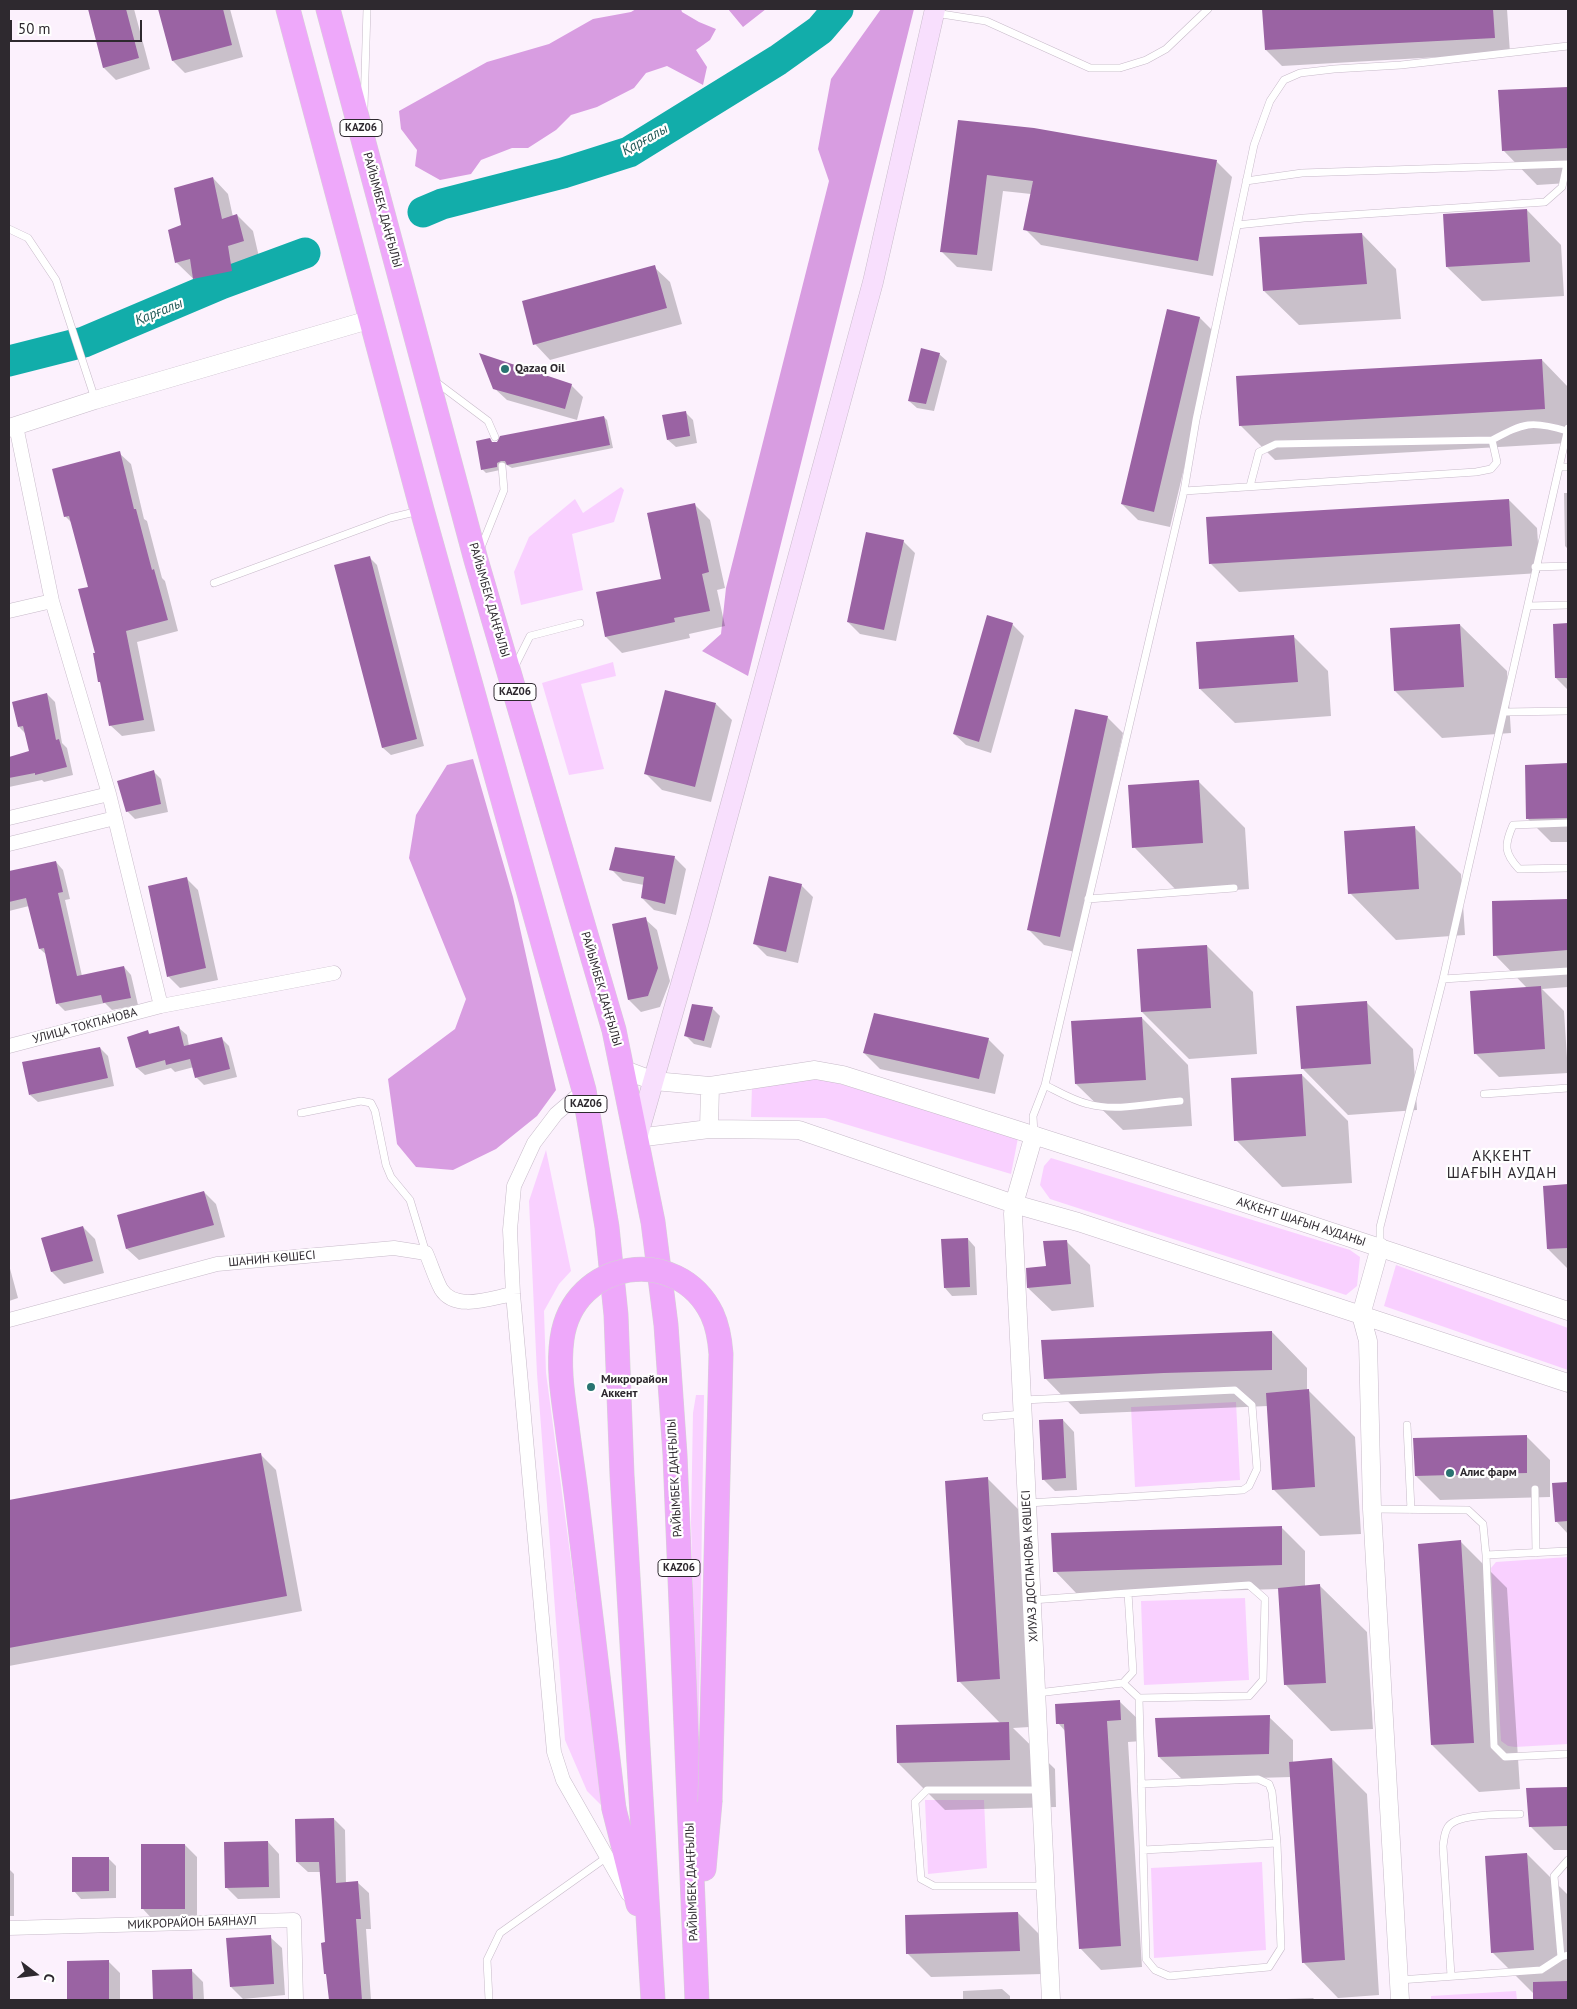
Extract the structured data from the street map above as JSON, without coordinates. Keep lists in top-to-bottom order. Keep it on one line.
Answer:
{"streets":{"highway":["KАZ06","РАЙЫМБЕК ДАҢҒЫЛЫ"],"street":["УЛИЦА ТОКПАНОВА","АҚКЕНТ ШАҒЫН АУДАНЫ","ШАНИН КӨШЕСІ","ХИУАЗ ДОСПАНОВА КӨШЕСІ","МИКРОРАЙОН БАЯНАУЛ"]},"crossings":[["РАЙЫМБЕК ДАҢҒЫЛЫ","АҚКЕНТ ШАҒЫН АУДАНЫ"],["АҚКЕНТ ШАҒЫН АУДАНЫ","ХИУАЗ ДОСПАНОВА КӨШЕСІ"]],"districts":["АҚКЕНТ ШАҒЫН АУДАН"],"water":["Қарғалы"],"places":["Qazaq Oil","Микрорайон Аккент","Алис фарм"],"scale_bar":"50 m","north":"right"}
